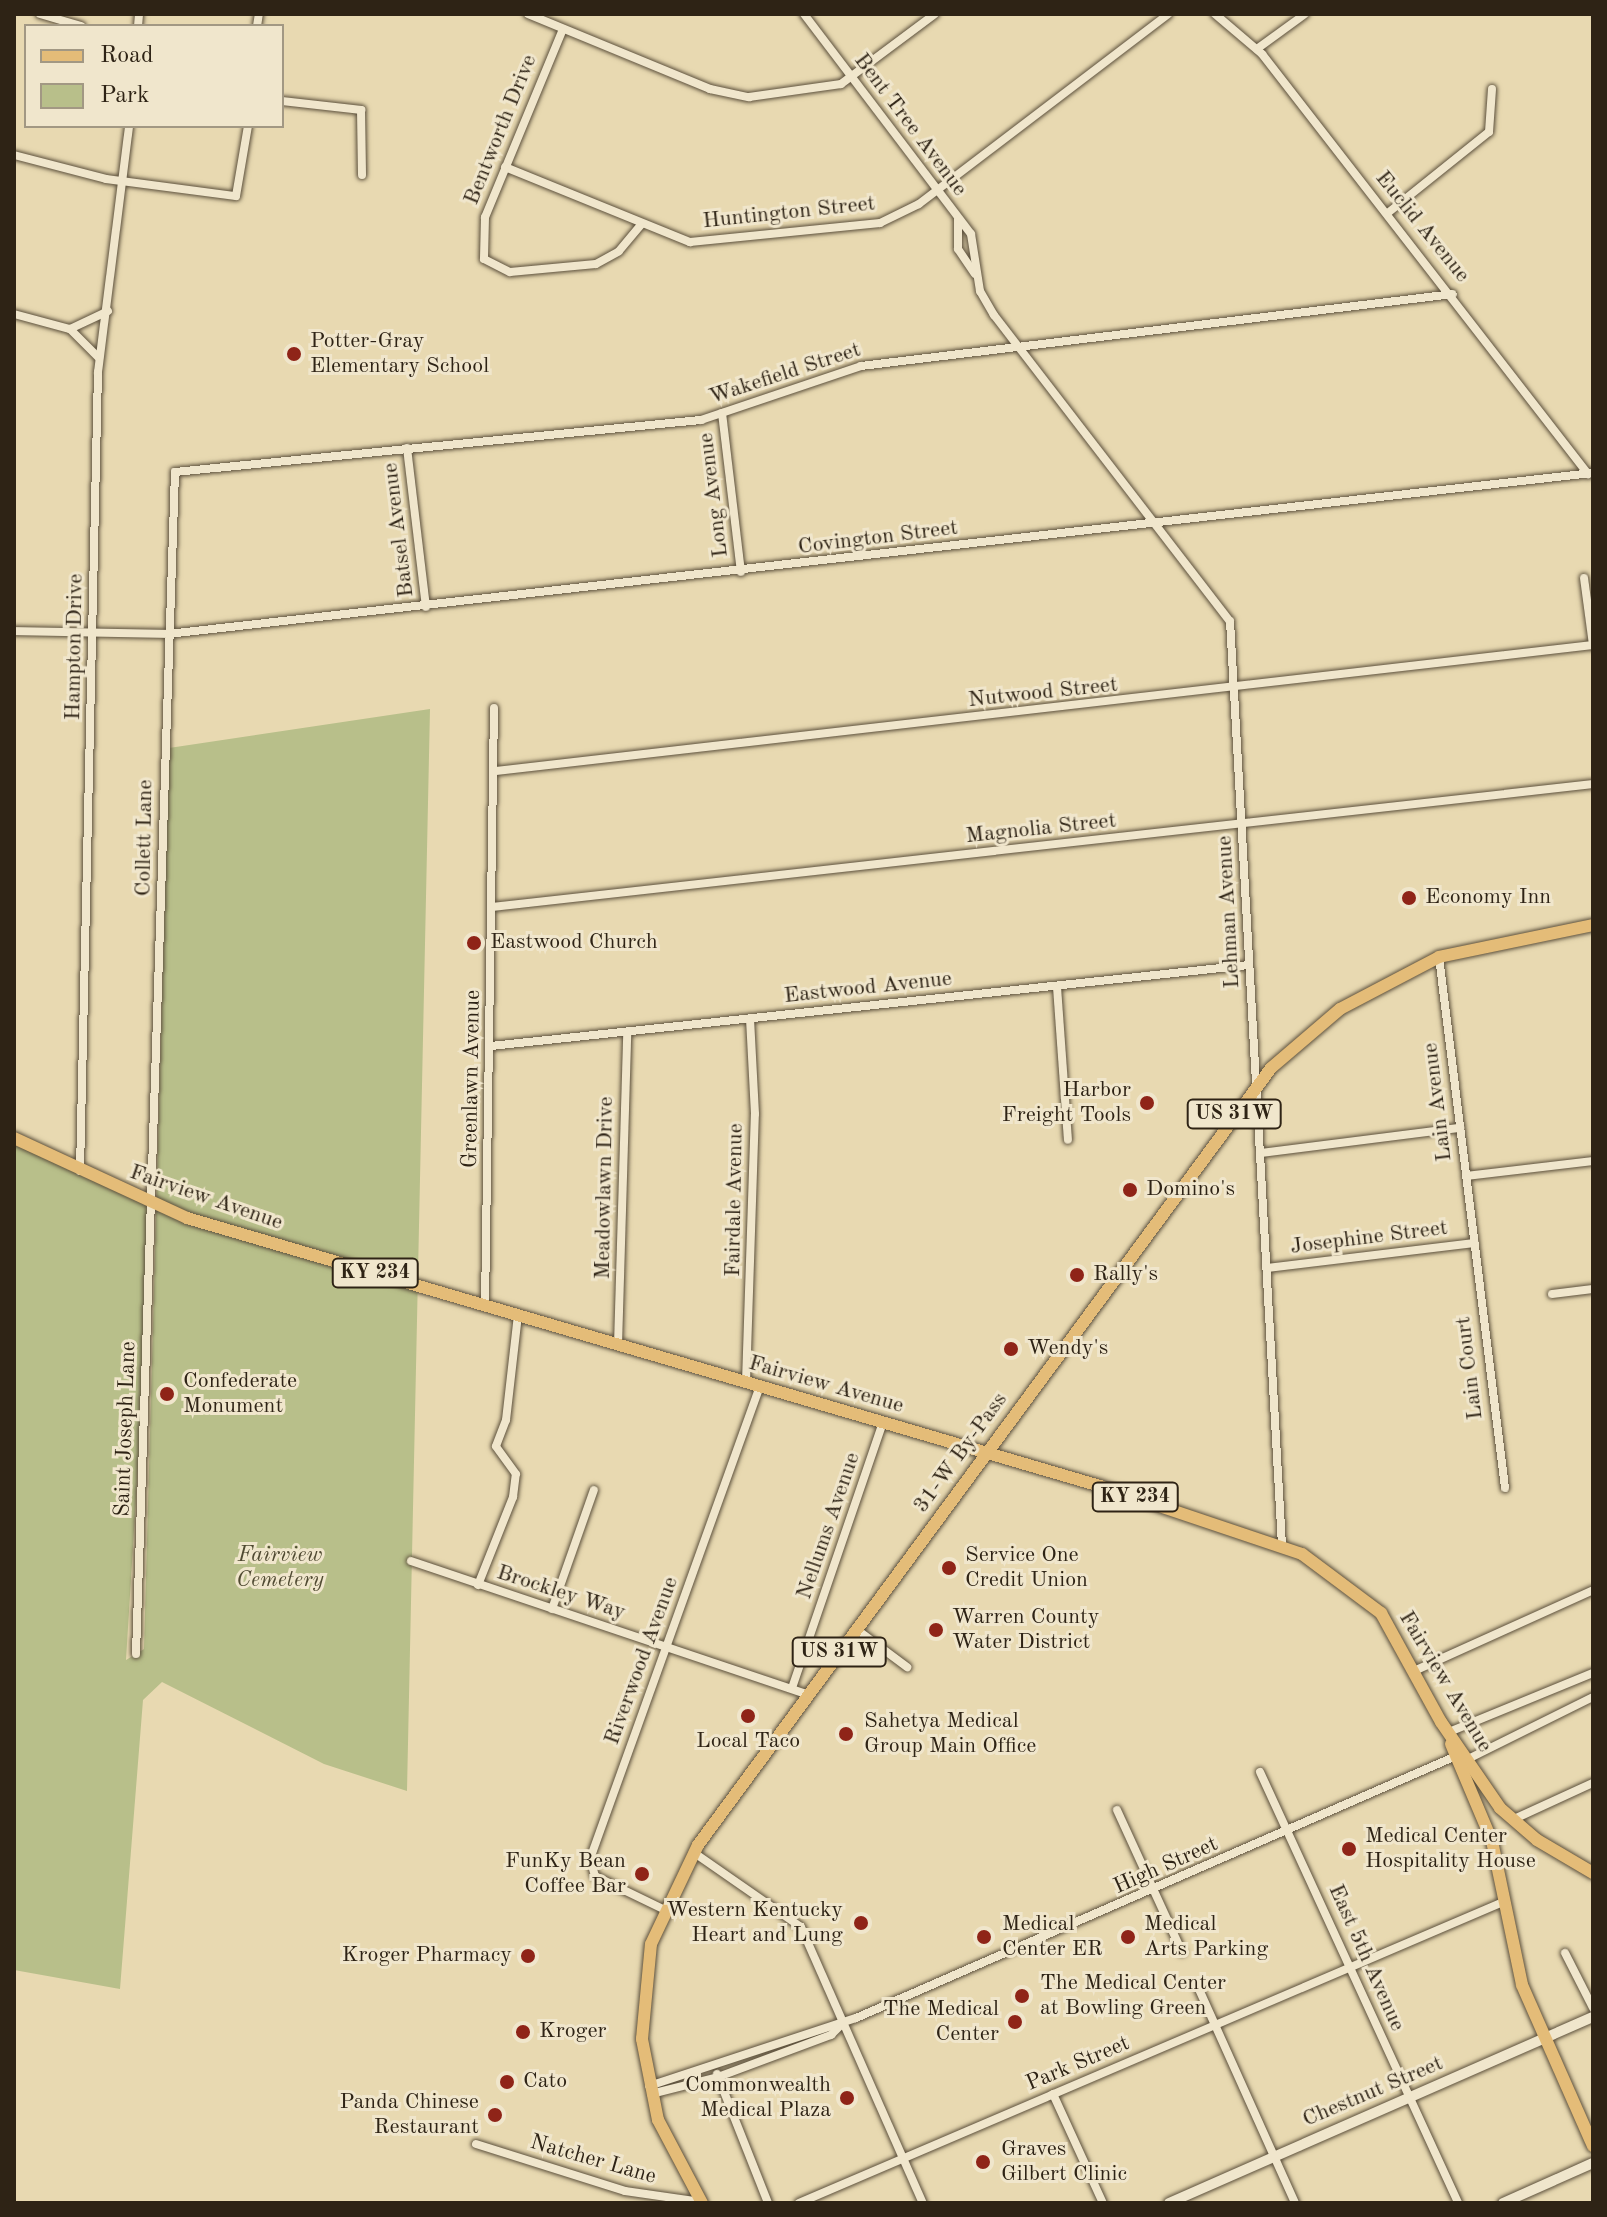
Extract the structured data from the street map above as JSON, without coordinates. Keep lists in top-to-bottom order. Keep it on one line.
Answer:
{"streets":{"main road":["US 31W","Fairview Avenue","KY 234","31-W By-Pass"],"street":["Bent Tree Avenue","Bentworth Drive","Huntington Street","Euclid Avenue","Wakefield Street","Long Avenue","Batsel Avenue","Covington Street","Hampton Drive","Nutwood Street","Magnolia Street","Collett Lane","Lehman Avenue","Eastwood Avenue","Greenlawn Avenue","Lain Avenue","Meadowlawn Drive","Fairdale Avenue","Josephine Street","Lain Court","Saint Joseph Lane","Nellums Avenue","Brockley Way","Riverwood Avenue","High Street","East 5th Avenue","Park Street","Chestnut Street","Natcher Lane"]},"crossings":[["Bent Tree Avenue","Huntington Street"],["Bent Tree Avenue","Wakefield Street"],["Bent Tree Avenue","Lehman Avenue"],["Bentworth Drive","Huntington Street"],["Euclid Avenue","Wakefield Street"],["Euclid Avenue","Covington Street"],["Wakefield Street","Long Avenue"],["Wakefield Street","Batsel Avenue"],["Wakefield Street","Collett Lane"],["Wakefield Street","Lehman Avenue"],["Long Avenue","Covington Street"],["Batsel Avenue","Covington Street"],["Covington Street","Hampton Drive"],["Covington Street","Collett Lane"],["Covington Street","Lehman Avenue"],["Hampton Drive","Fairview Avenue"],["Nutwood Street","Lehman Avenue"],["Nutwood Street","Greenlawn Avenue"],["Magnolia Street","Lehman Avenue"],["Magnolia Street","Greenlawn Avenue"],["Collett Lane","Fairview Avenue"],["Collett Lane","Saint Joseph Lane"],["Lehman Avenue","Eastwood Avenue"],["Lehman Avenue","Fairview Avenue"],["Lehman Avenue","Josephine Street"],["Lehman Avenue","31-W By-Pass"],["Eastwood Avenue","Greenlawn Avenue"],["Eastwood Avenue","Meadowlawn Drive"],["Eastwood Avenue","Fairdale Avenue"],["Greenlawn Avenue","Fairview Avenue"],["Lain Avenue","Josephine Street"],["Lain Avenue","Lain Court"],["Lain Avenue","31-W By-Pass"],["Meadowlawn Drive","Fairview Avenue"],["Fairview Avenue","Fairdale Avenue"],["Fairview Avenue","KY 234"],["Fairview Avenue","Saint Joseph Lane"],["Fairview Avenue","31-W By-Pass"],["Fairview Avenue","Nellums Avenue"],["Fairview Avenue","Riverwood Avenue"],["Fairview Avenue","High Street"],["Josephine Street","Lain Court"],["KY 234","High Street"],["KY 234","Park Street"],["KY 234","Chestnut Street"],["31-W By-Pass","Brockley Way"],["31-W By-Pass","Riverwood Avenue"],["31-W By-Pass","High Street"],["31-W By-Pass","Natcher Lane"],["Nellums Avenue","Brockley Way"],["Brockley Way","Riverwood Avenue"],["High Street","East 5th Avenue"],["East 5th Avenue","Park Street"],["East 5th Avenue","Chestnut Street"]],"parks":["Fairview Cemetery"],"places":["Potter-Gray Elementary School","Economy Inn","Eastwood Church","Harbor Freight Tools","Domino's","Rally's","Wendy's","Confederate Monument","Service One Credit Union","Warren County Water District","Local Taco","Sahetya Medical Group Main Office","Medical Center Hospitality House","FunKy Bean Coffee Bar","Western Kentucky Heart and Lung","Medical Center ER","Medical Arts Parking","Kroger Pharmacy","The Medical Center at Bowling Green","The Medical Center","Kroger","Cato","Commonwealth Medical Plaza","Panda Chinese Restaurant","Graves Gilbert Clinic"],"legend":["Road","Park"]}
